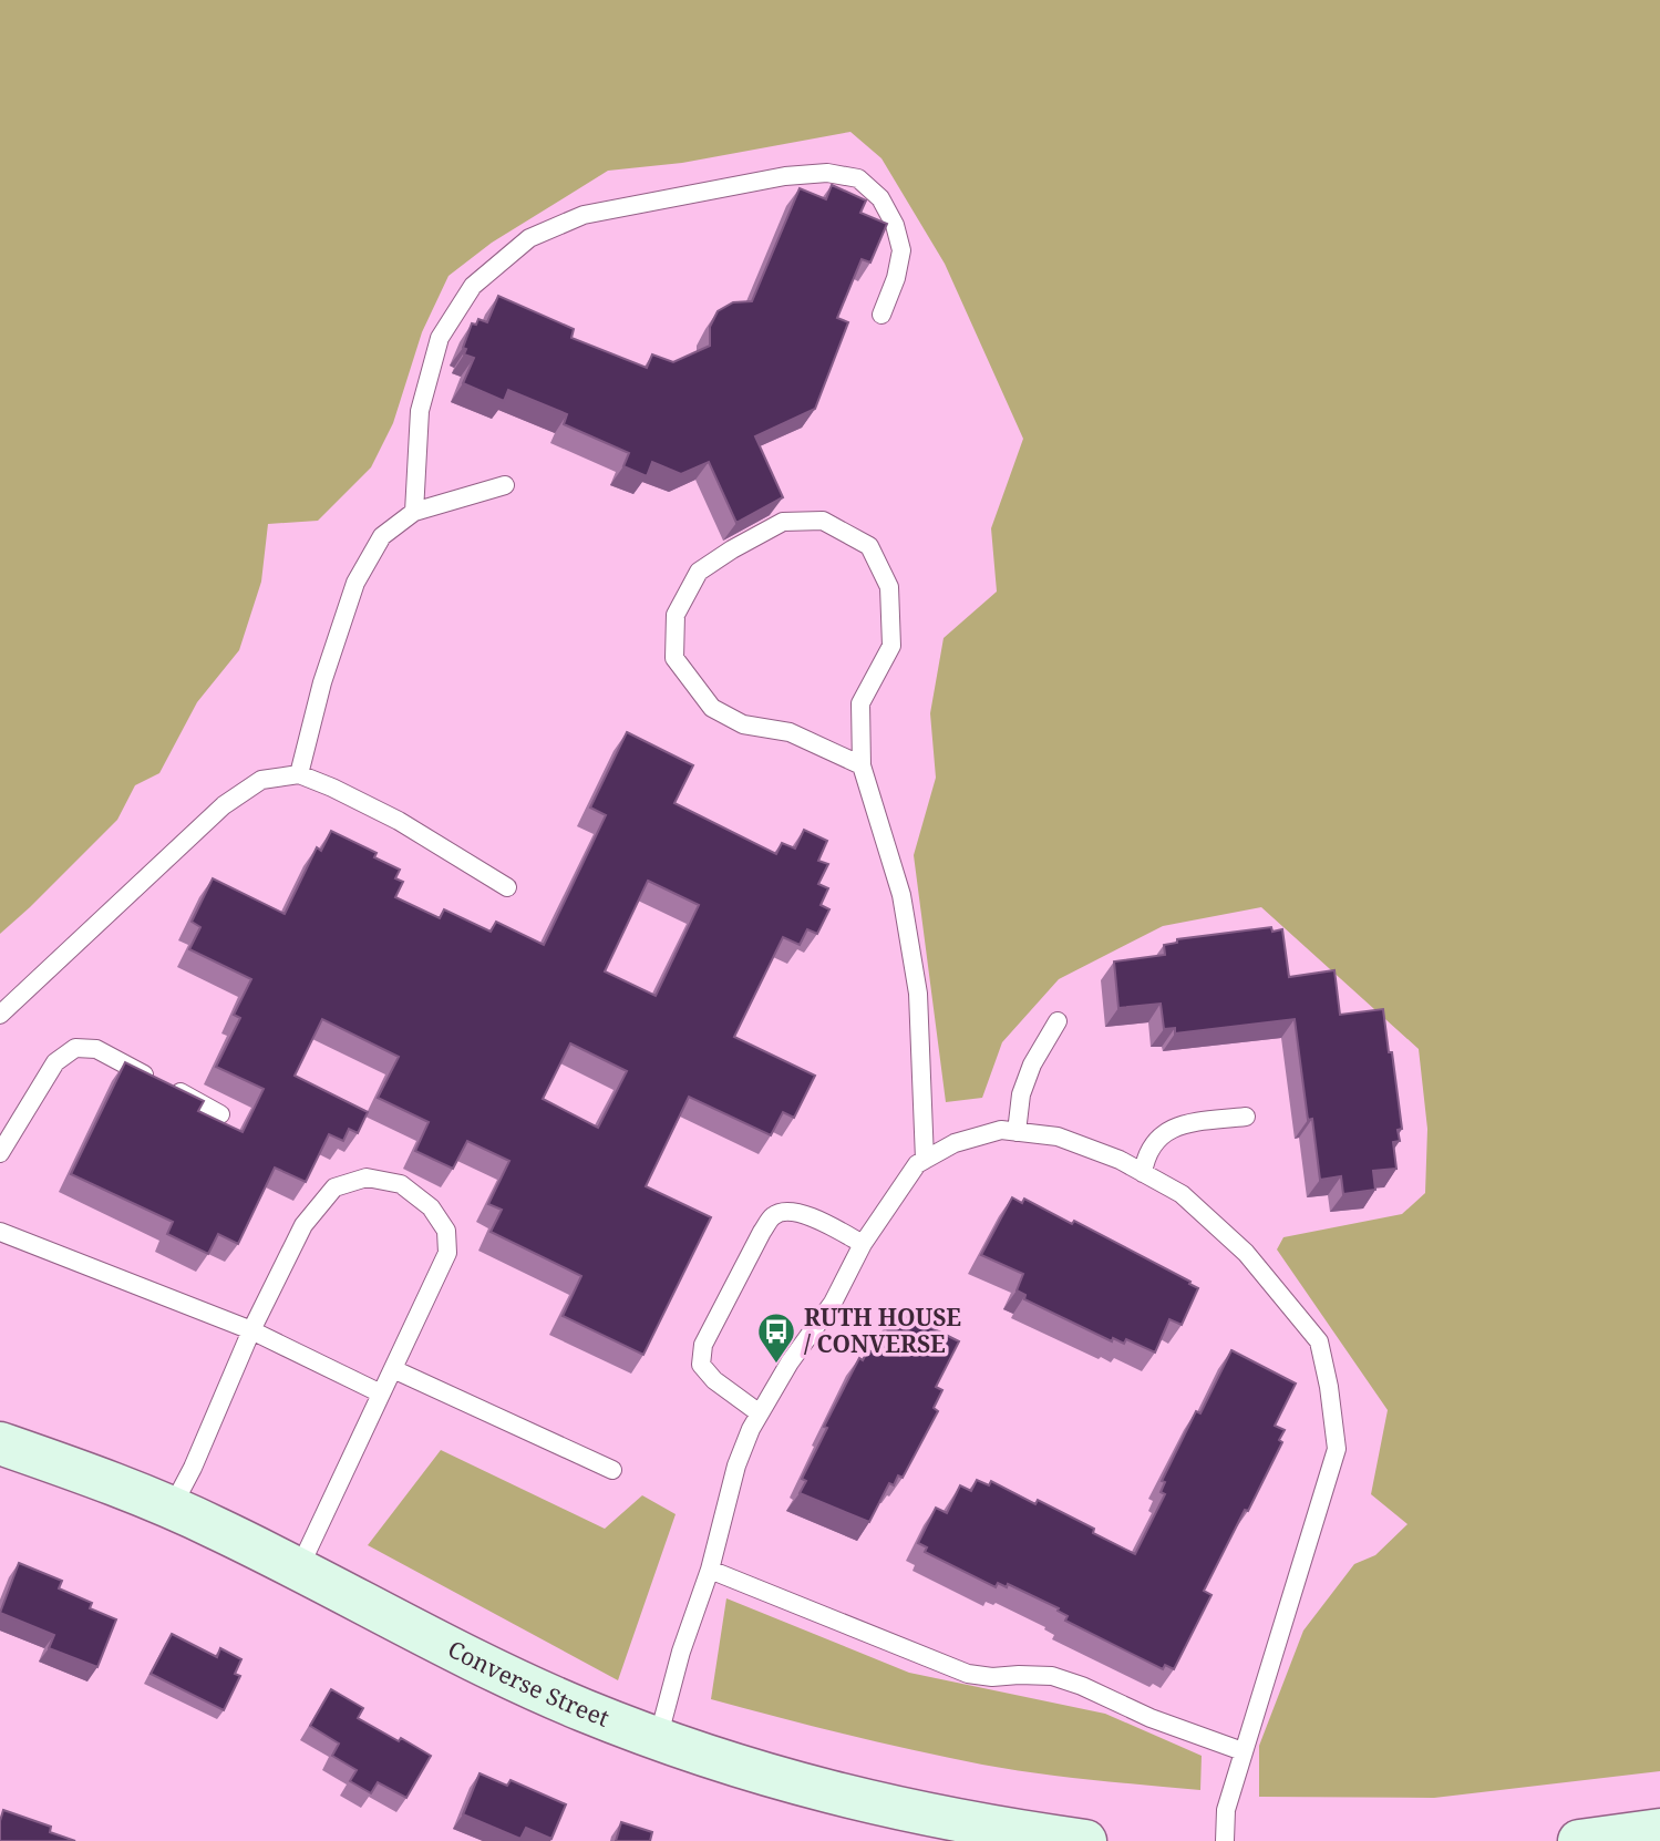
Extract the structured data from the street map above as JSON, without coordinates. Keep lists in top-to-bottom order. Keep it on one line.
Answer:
{"streets":{"main road":["Converse Street"]},"places":{"bus stop":["RUTH HOUSE / CONVERSE"]}}
